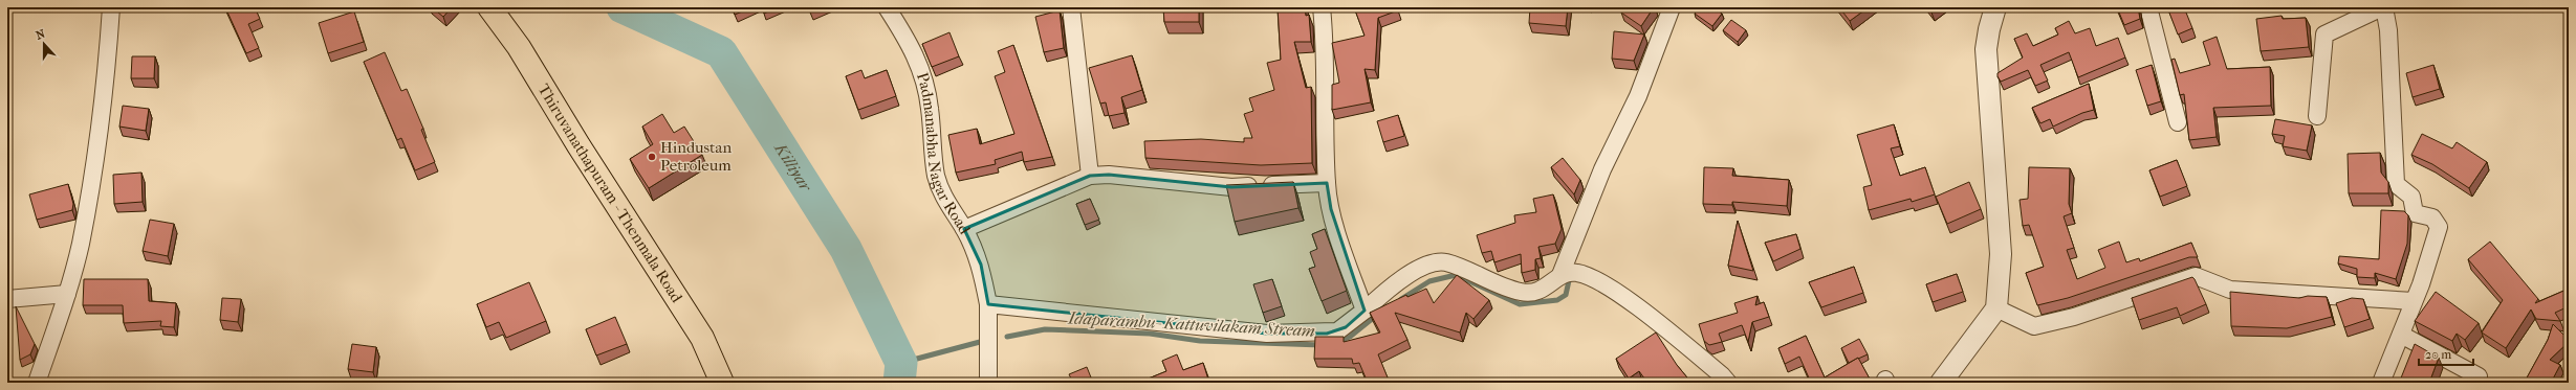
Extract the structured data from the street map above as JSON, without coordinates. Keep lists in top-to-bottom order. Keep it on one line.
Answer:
{"streets":{"main road":["Thiruvanathapuram - Thenmala Road"],"street":["Padmanabha Nagar Road"]},"water":["Killiyar","Idaparambu- Kattuvilakam Stream"],"places":["Hindustan Petroleum"],"scale_bar":"20 m","north":"top"}
